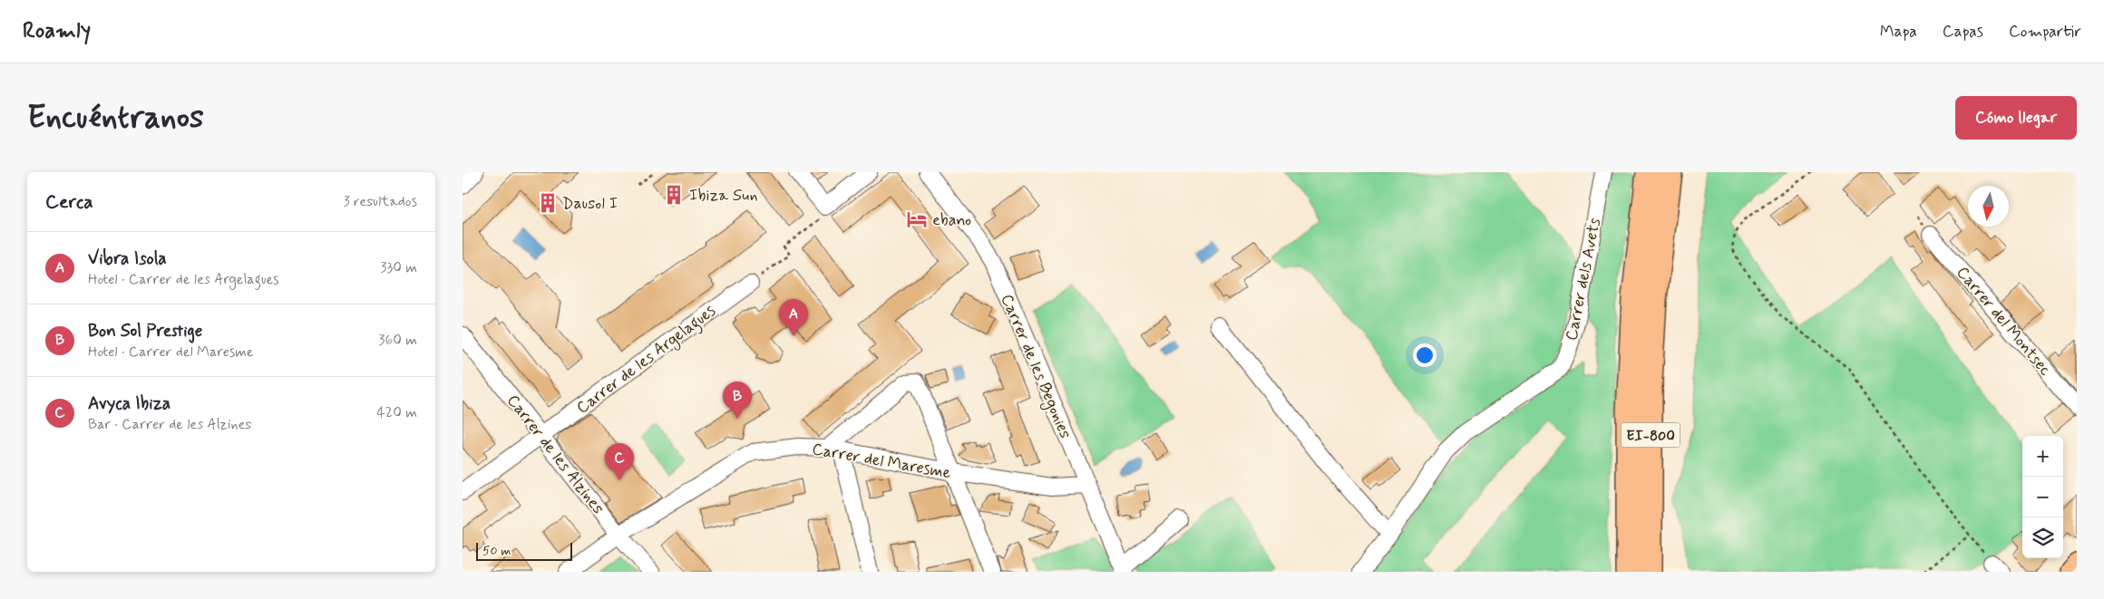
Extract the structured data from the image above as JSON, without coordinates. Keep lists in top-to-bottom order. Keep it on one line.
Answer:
{"streets":{"highway":["EI-800"],"street":["Carrer dels Avets","Carrer del Montsec","Carrer de les Argelagues","Carrer de les Begonies","Carrer de les Alzines","Carrer del Maresme"]},"crossings":[["Carrer de les Argelagues","Carrer de les Alzines"],["Carrer de les Begonies","Carrer del Maresme"],["Carrer de les Alzines","Carrer del Maresme"]],"places":{"building":["Ibiza Sun","Dausol I"],"hotel":["ebano"]},"scale_bar":"50 m","north":"bottom","page":{"header":"Roamly","nav":["Mapa","Capas","Compartir"],"buttons":"Cómo llegar","title":"Encuéntranos","heading":["Cerca","3 resultados"],"list":[{"mark":"A","name":"Vibra Isola","note":"Hotel · Carrer de les Argelagues","value":"330 m"},{"mark":"B","name":"Bon Sol Prestige","note":"Hotel · Carrer del Maresme","value":"360 m"},{"mark":"C","name":"Avyca Ibiza","note":"Bar · Carrer de les Alzines","value":"420 m"}],"pins":["A","B","C"],"map_buttons":["+","−"],"scale":"50 m"}}
